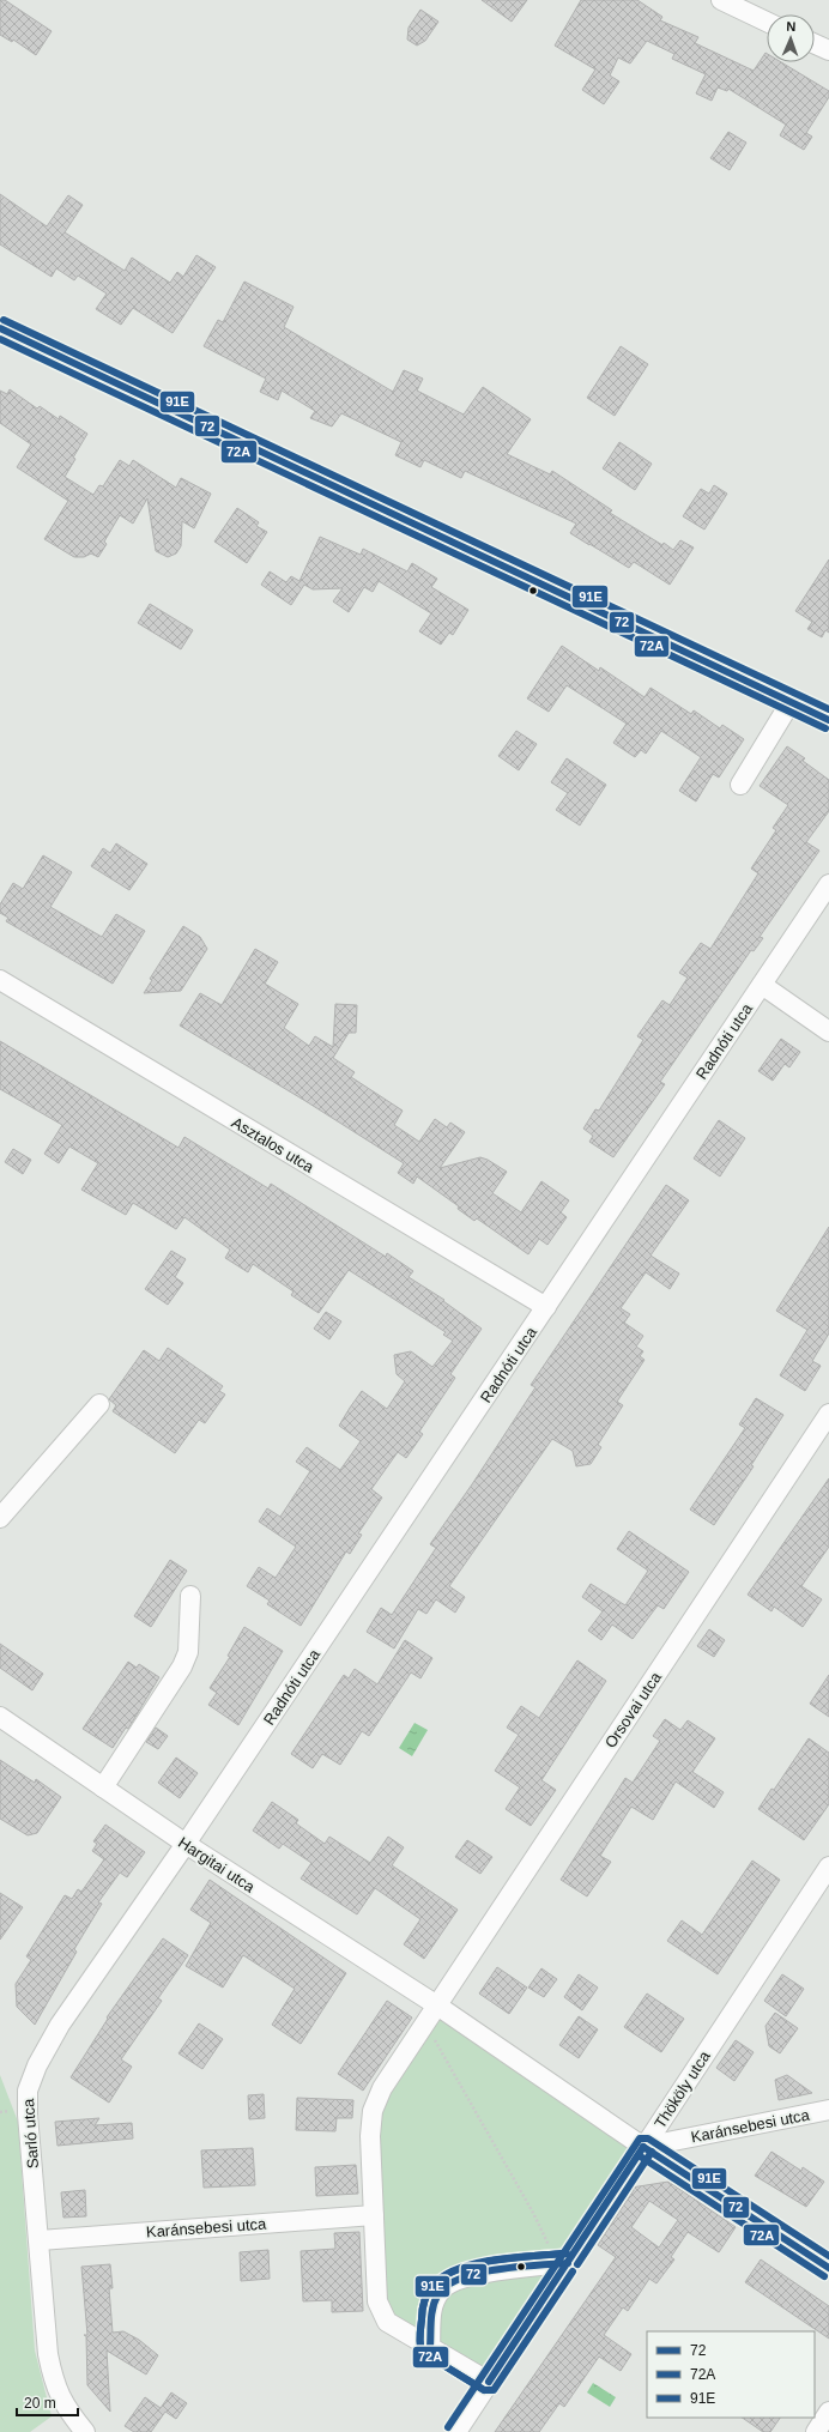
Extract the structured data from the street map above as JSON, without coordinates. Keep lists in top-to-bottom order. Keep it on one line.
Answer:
{"streets":{"street":["Radnóti utca","Asztalos utca","Orsovai utca","Hargitai utca","Thököly utca","Karánsebesi utca","Sarló utca"]},"crossings":[["Radnóti utca","Asztalos utca"],["Radnóti utca","Hargitai utca"],["Radnóti utca","Sarló utca"],["Orsovai utca","Hargitai utca"],["Orsovai utca","Thököly utca"],["Orsovai utca","Karánsebesi utca"],["Hargitai utca","Thököly utca"],["Hargitai utca","Karánsebesi utca"],["Hargitai utca","Sarló utca"],["Thököly utca","Karánsebesi utca"],["Karánsebesi utca","Sarló utca"]],"lines":["transit line 91E","transit line 72","transit line 72A"],"legend":["72","72A","91E"],"scale_bar":"20 m","north":"top"}
